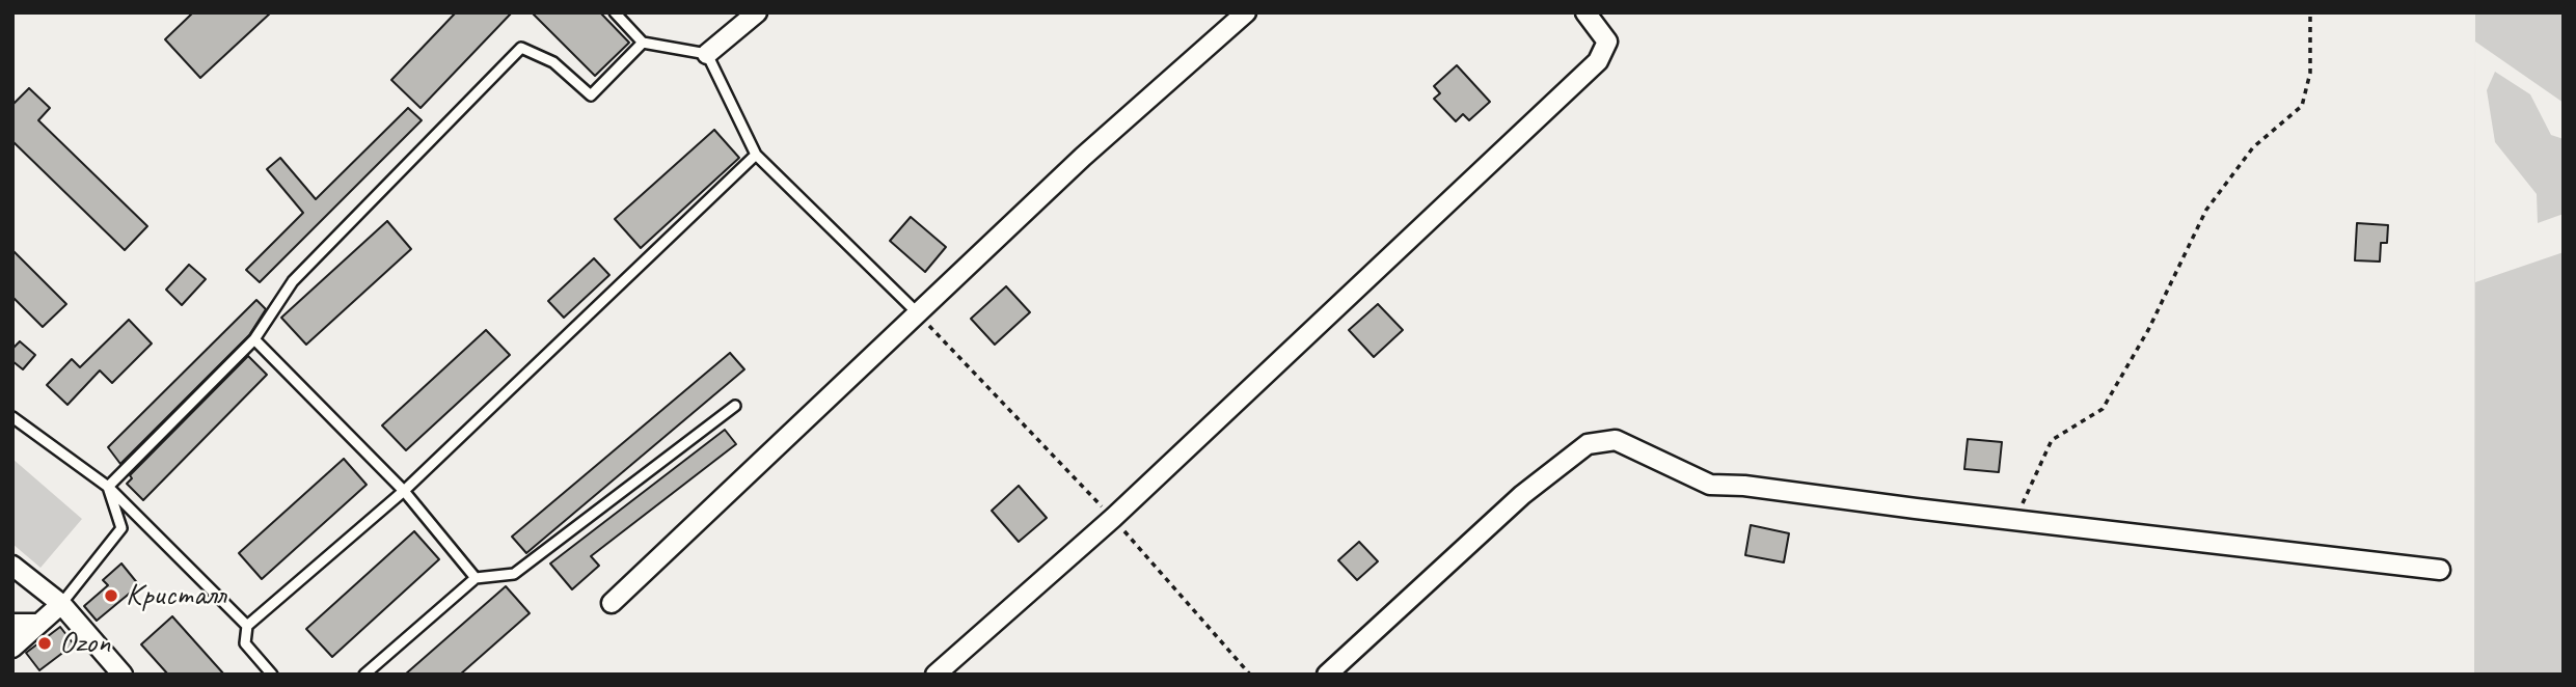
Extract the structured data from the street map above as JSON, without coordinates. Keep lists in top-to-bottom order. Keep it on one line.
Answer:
{"places":["Кристалл","Ozon"]}
